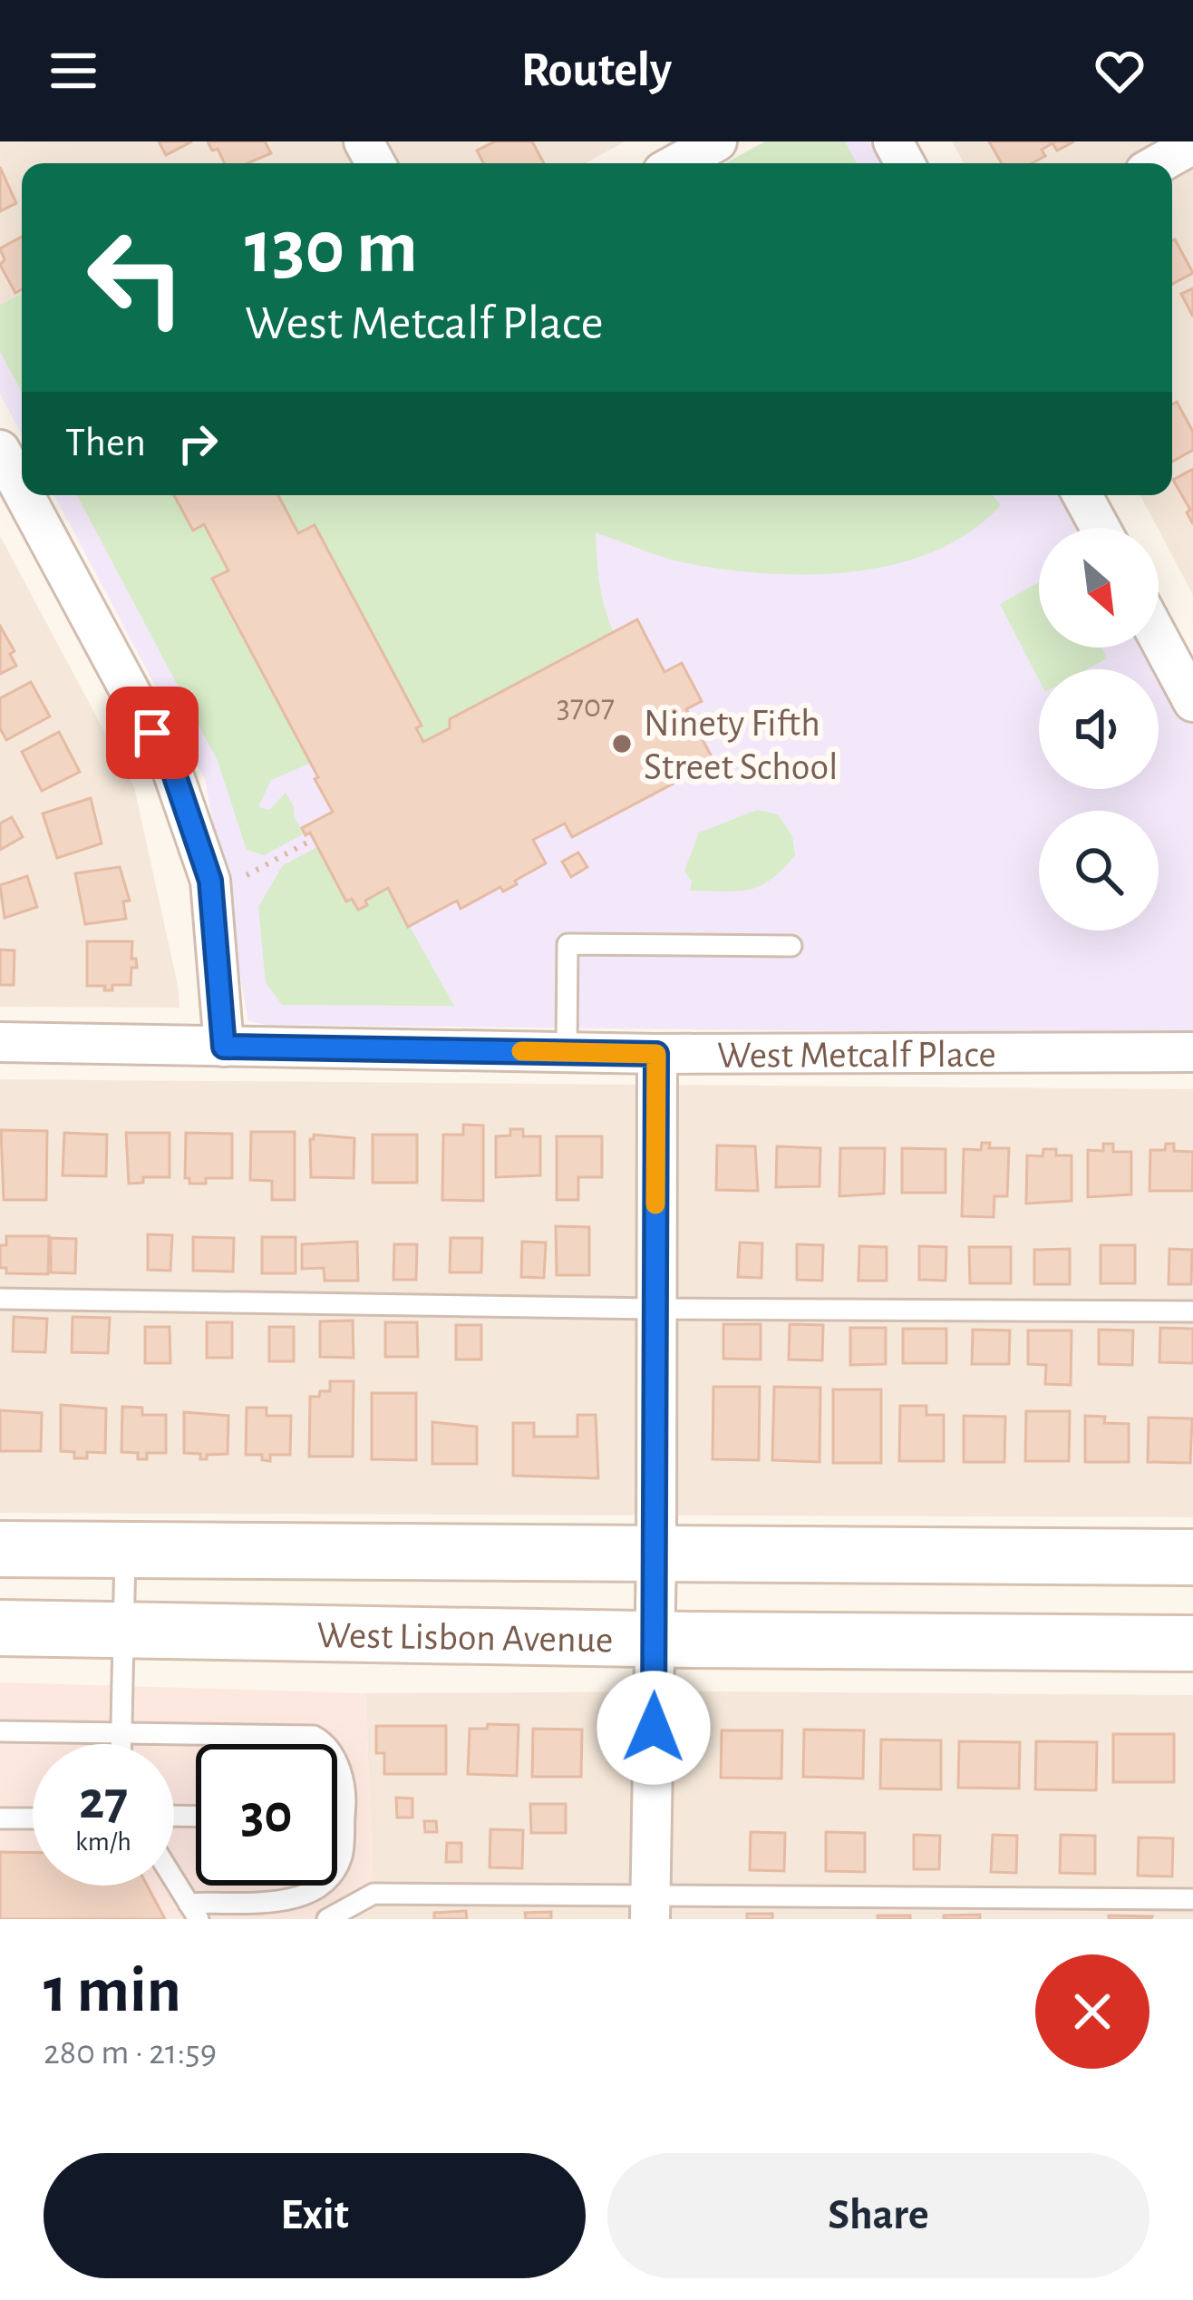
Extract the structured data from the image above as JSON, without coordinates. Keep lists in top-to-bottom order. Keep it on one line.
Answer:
{"streets":{"main road":["West Lisbon Avenue"],"street":["West Metcalf Place"]},"places":["Ninety Fifth Street School"],"house_numbers":["3707"],"north":"bottom right","page":{"header":"Routely","turn":["130 m","West Metcalf Place"],"then":"Then","speed":"27 km/h","limit":"30","heading":["1 min","280 m · 21:59"],"buttons":["Exit","Share"]}}
